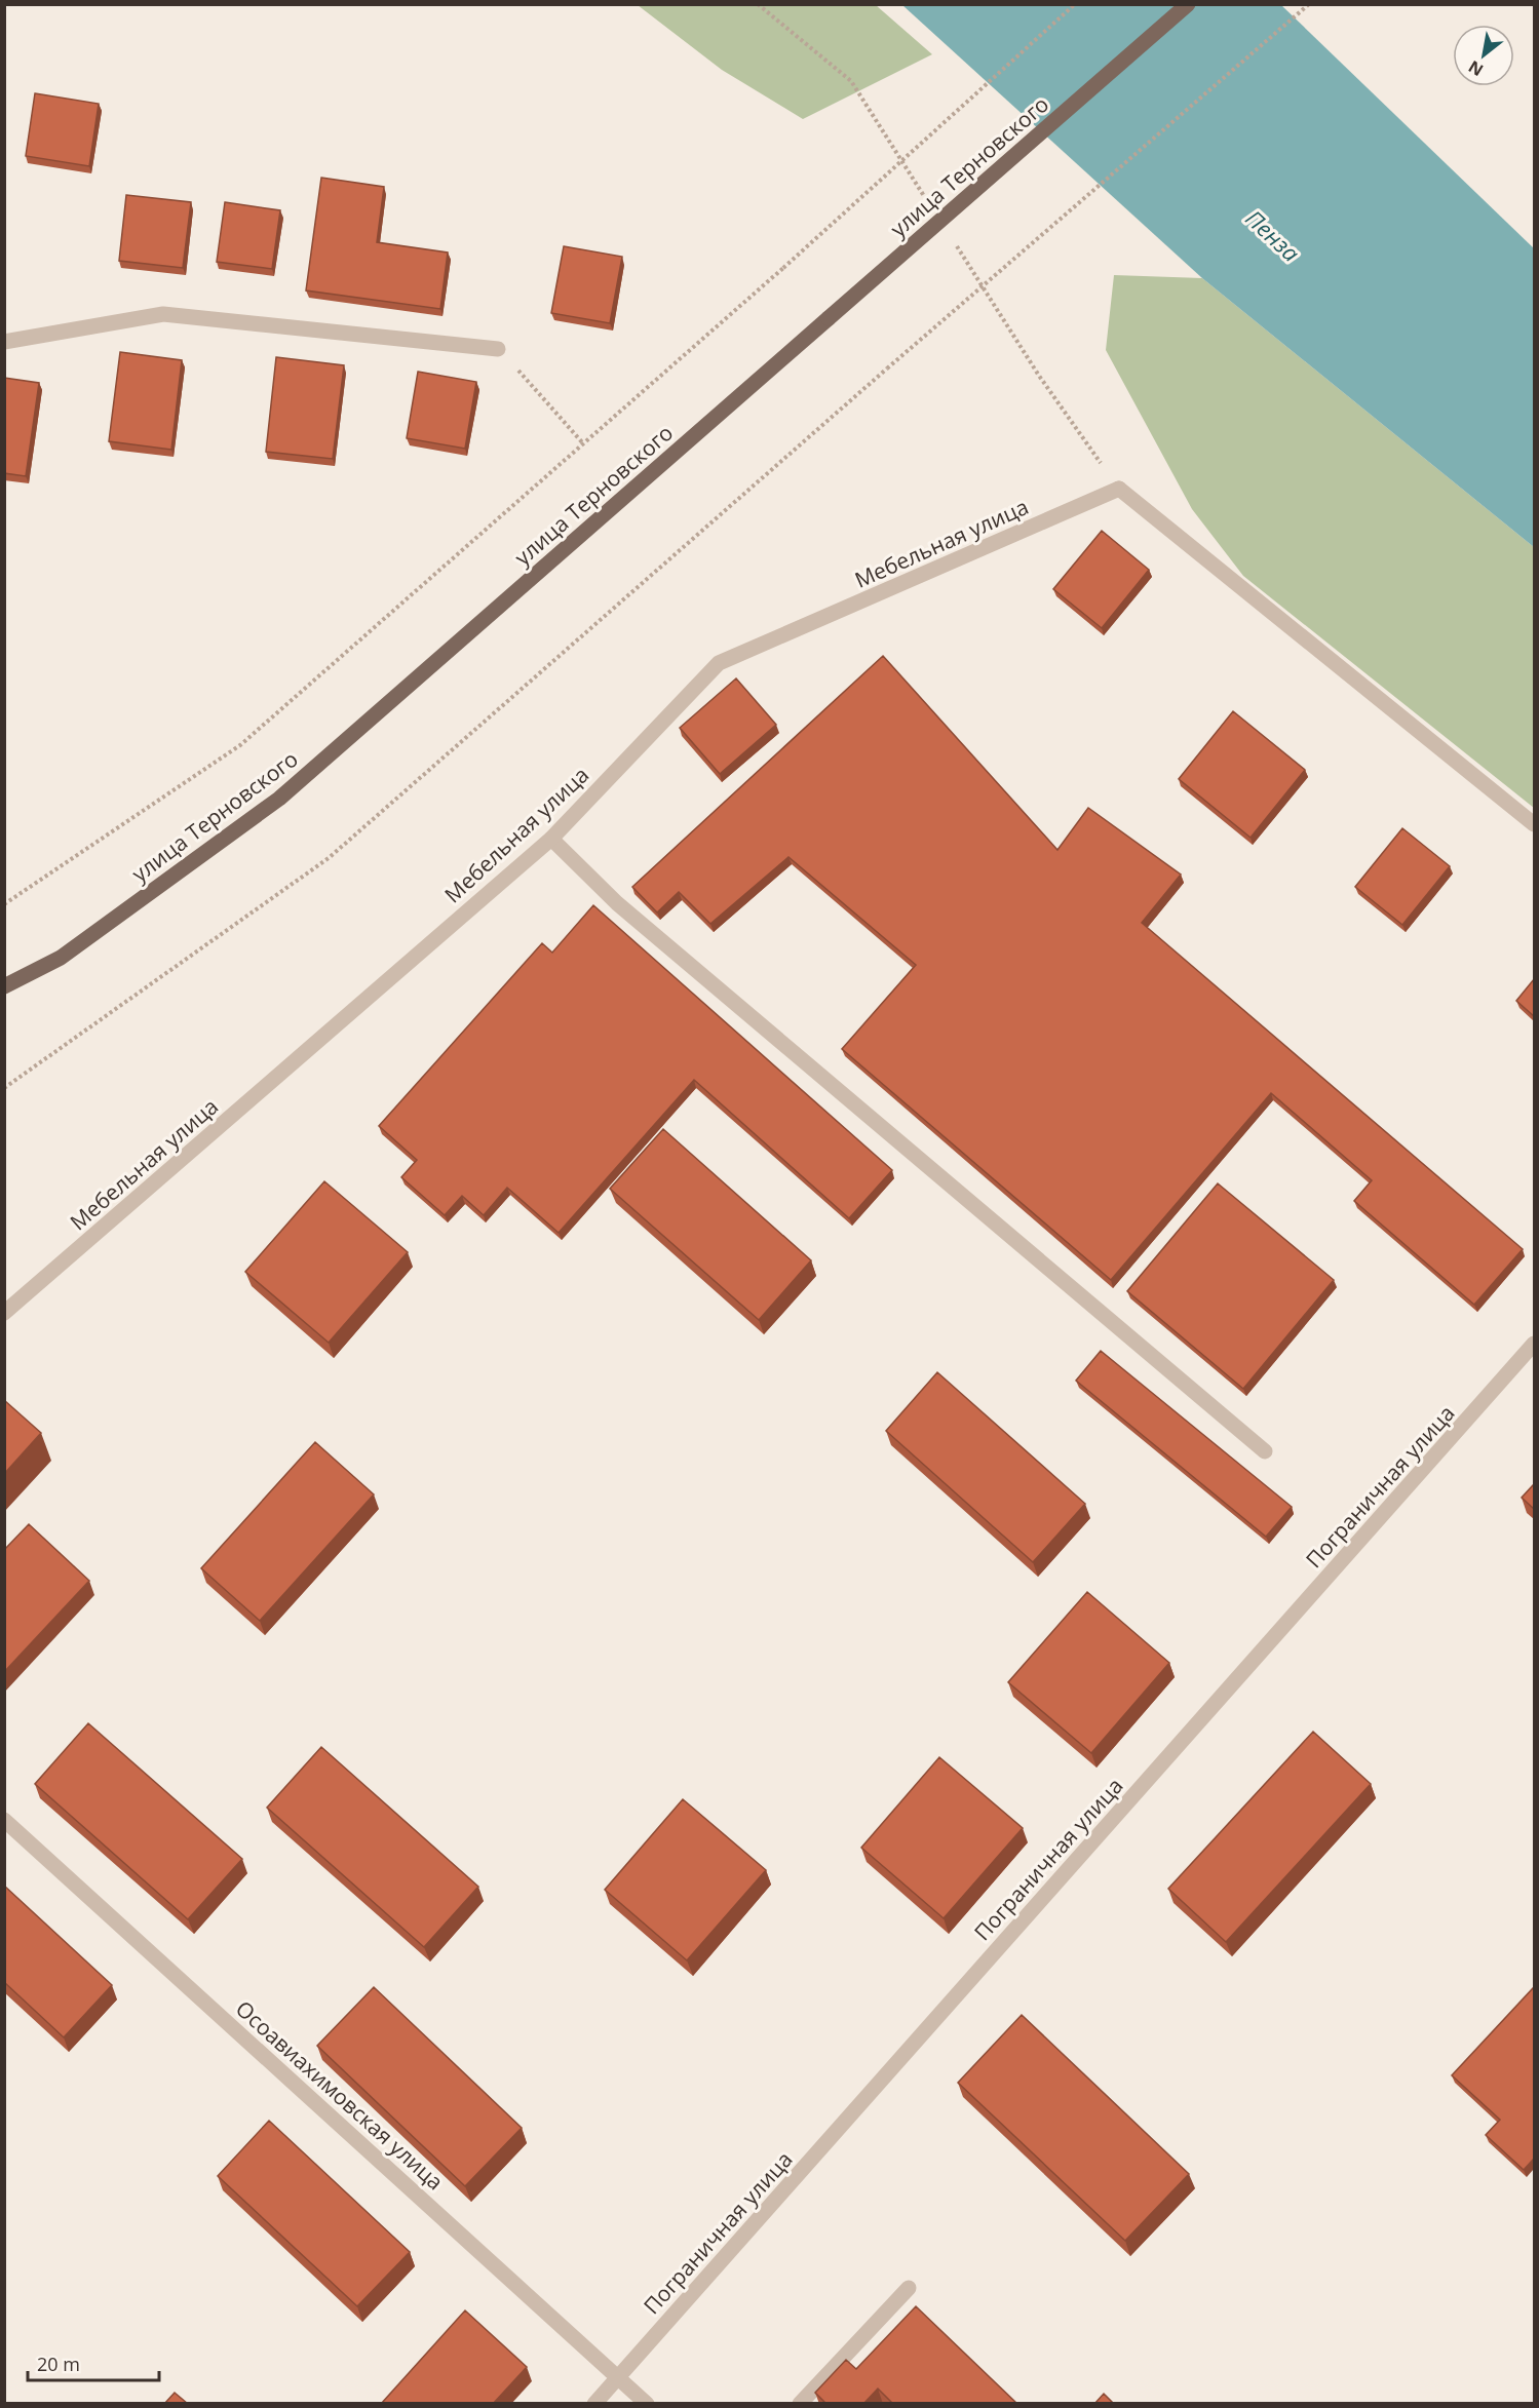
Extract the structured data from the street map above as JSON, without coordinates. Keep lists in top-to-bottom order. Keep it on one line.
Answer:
{"streets":{"main road":["улица Терновского"],"street":["Мебельная улица","Пограничная улица","Осоавиахимовская улица"]},"crossings":[["Пограничная улица","Осоавиахимовская улица"]],"water":["Пенза"],"scale_bar":"20 m","north":"bottom left"}
